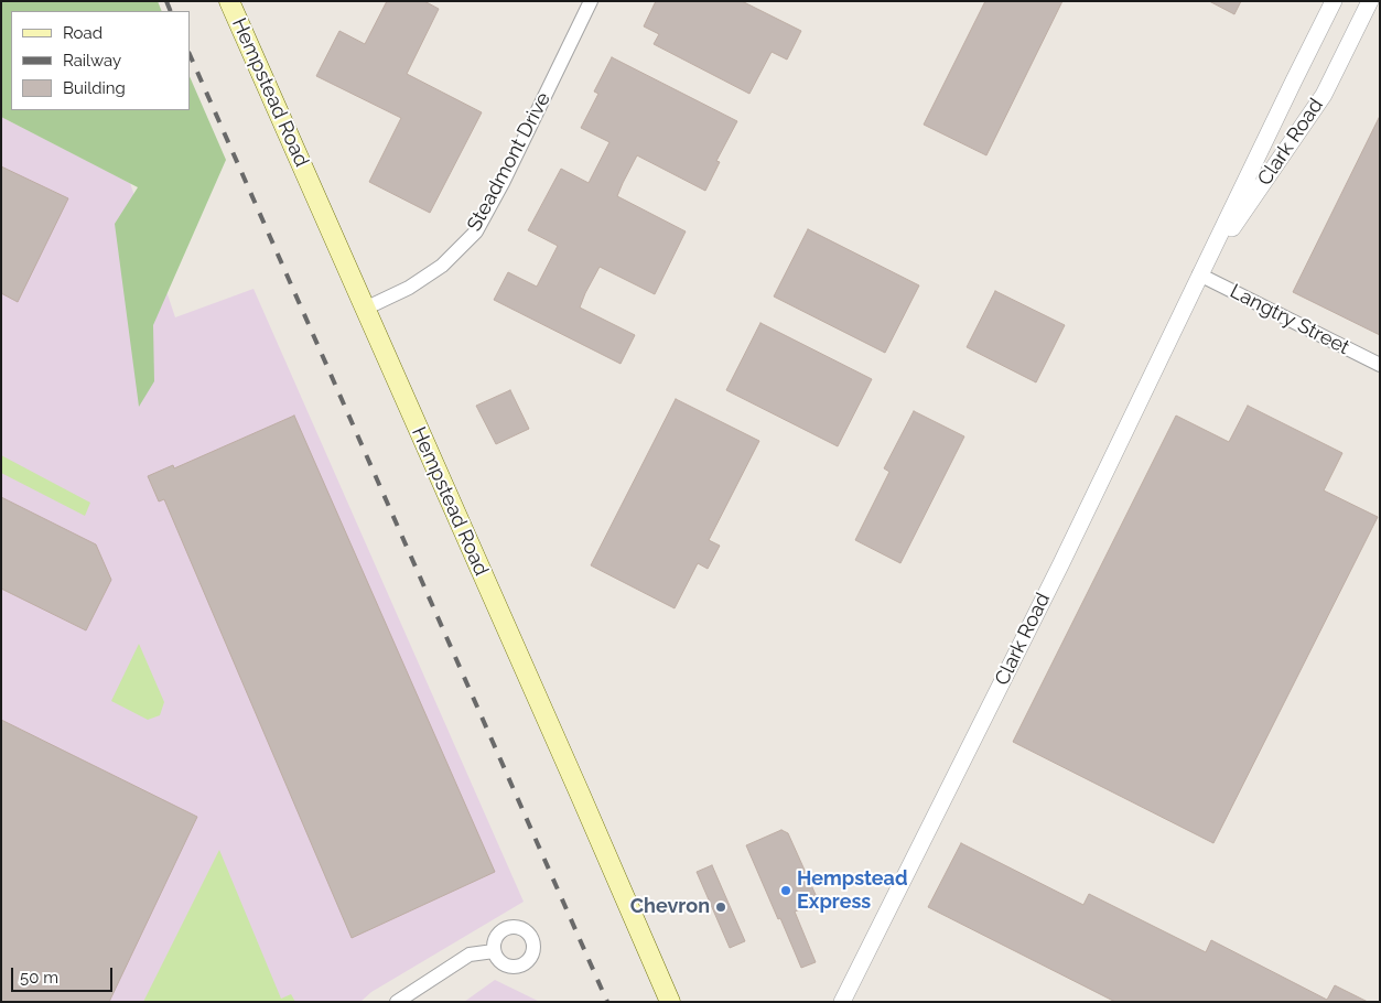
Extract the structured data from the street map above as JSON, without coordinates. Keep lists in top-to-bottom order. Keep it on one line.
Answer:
{"streets":{"main road":["Hempstead Road"],"street":["Clark Road","Steadmont Drive","Langtry Street"]},"crossings":[["Hempstead Road","Steadmont Drive"],["Clark Road","Langtry Street"]],"places":["Hempstead Express","Chevron"],"legend":["Road","Railway","Building"],"scale_bar":"50 m"}
